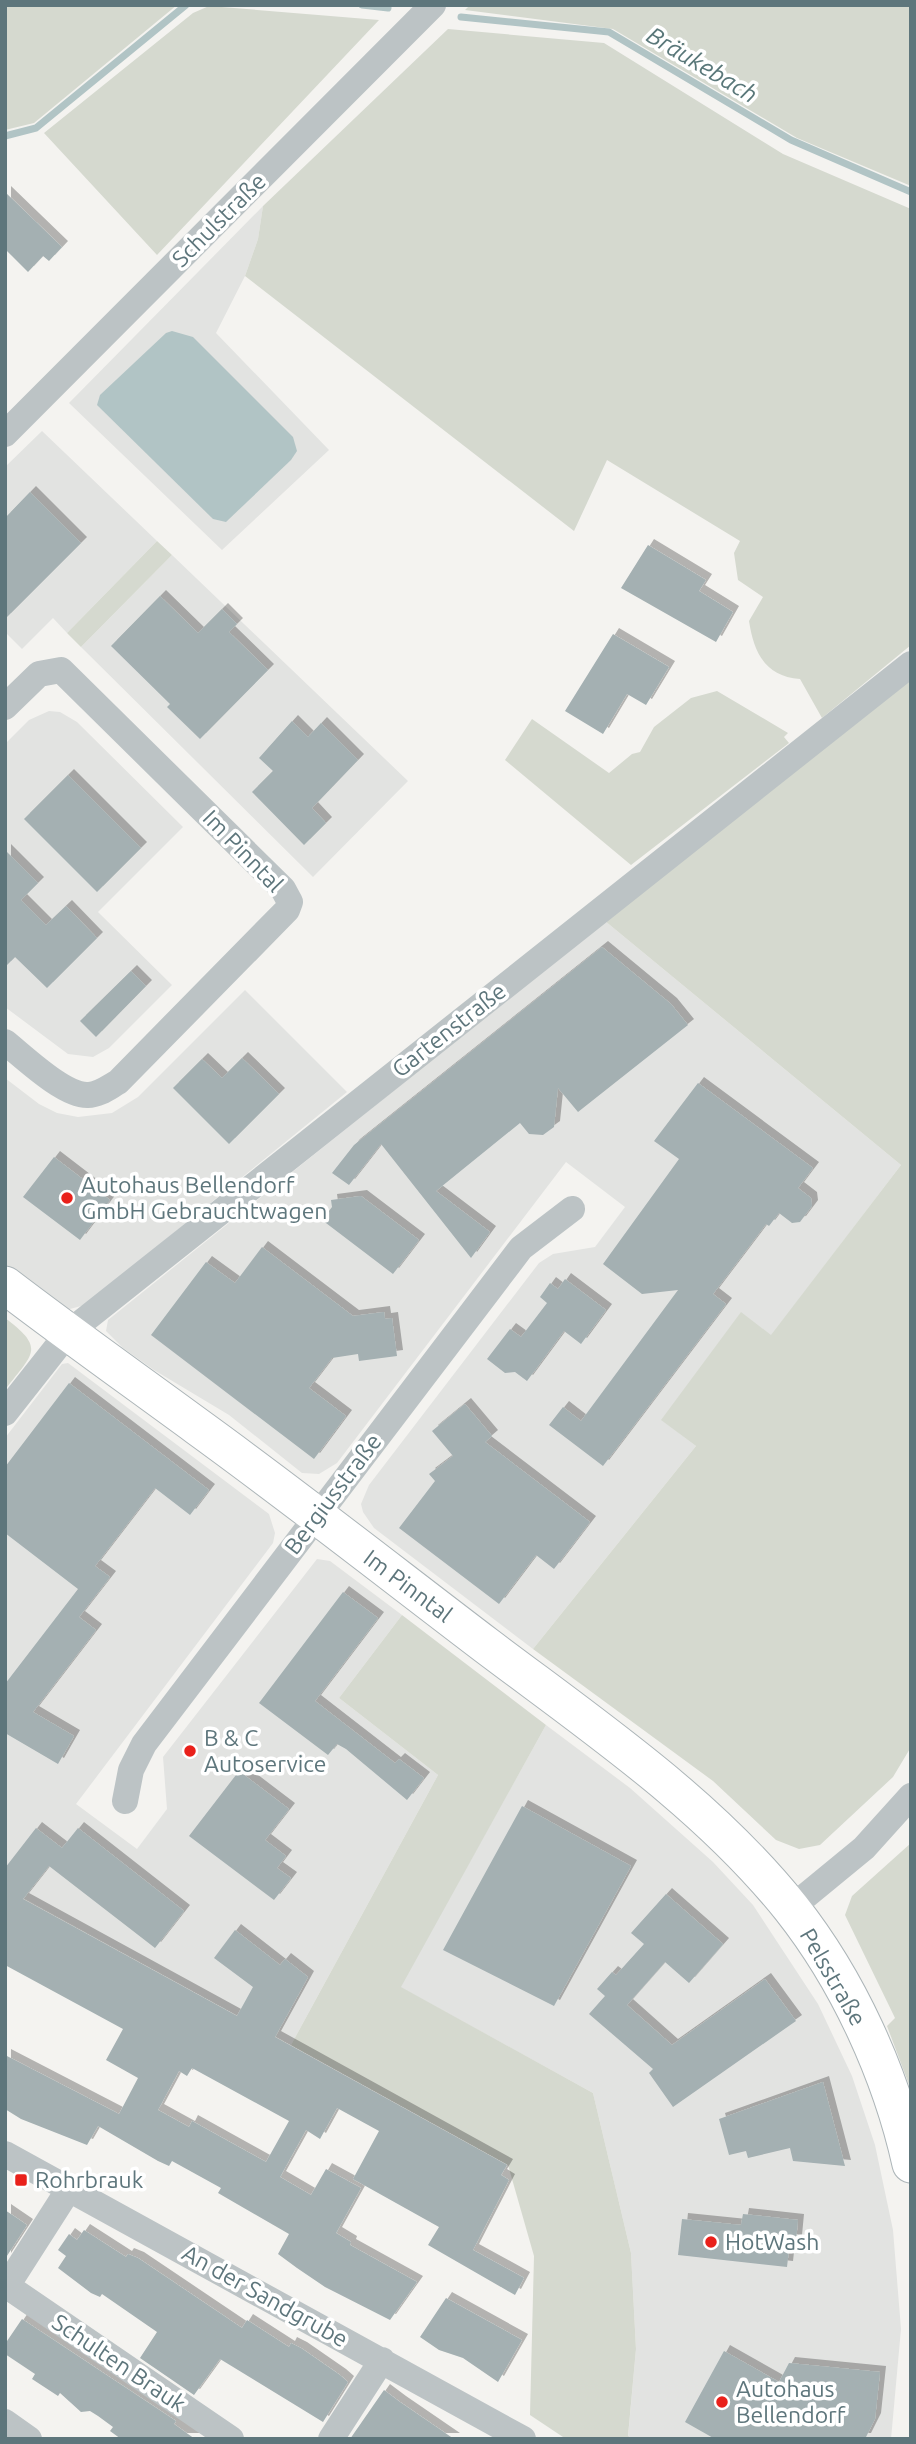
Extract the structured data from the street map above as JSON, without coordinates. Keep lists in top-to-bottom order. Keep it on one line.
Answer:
{"streets":{"main road":["Im Pinntal","Pelsstraße"],"street":["Schulstraße","Gartenstraße","Bergiusstraße","An der Sandgrube","Schulten Brauk"]},"crossings":[["Im Pinntal","Gartenstraße"],["Im Pinntal","Bergiusstraße"],["Im Pinntal","Pelsstraße"]],"water":["Bräukebach"],"places":{"other":["Autohaus Bellendorf GmbH Gebrauchtwagen","B & C Autoservice","HotWash","Autohaus Bellendorf"],"transit":["Rohrbrauk"]}}
